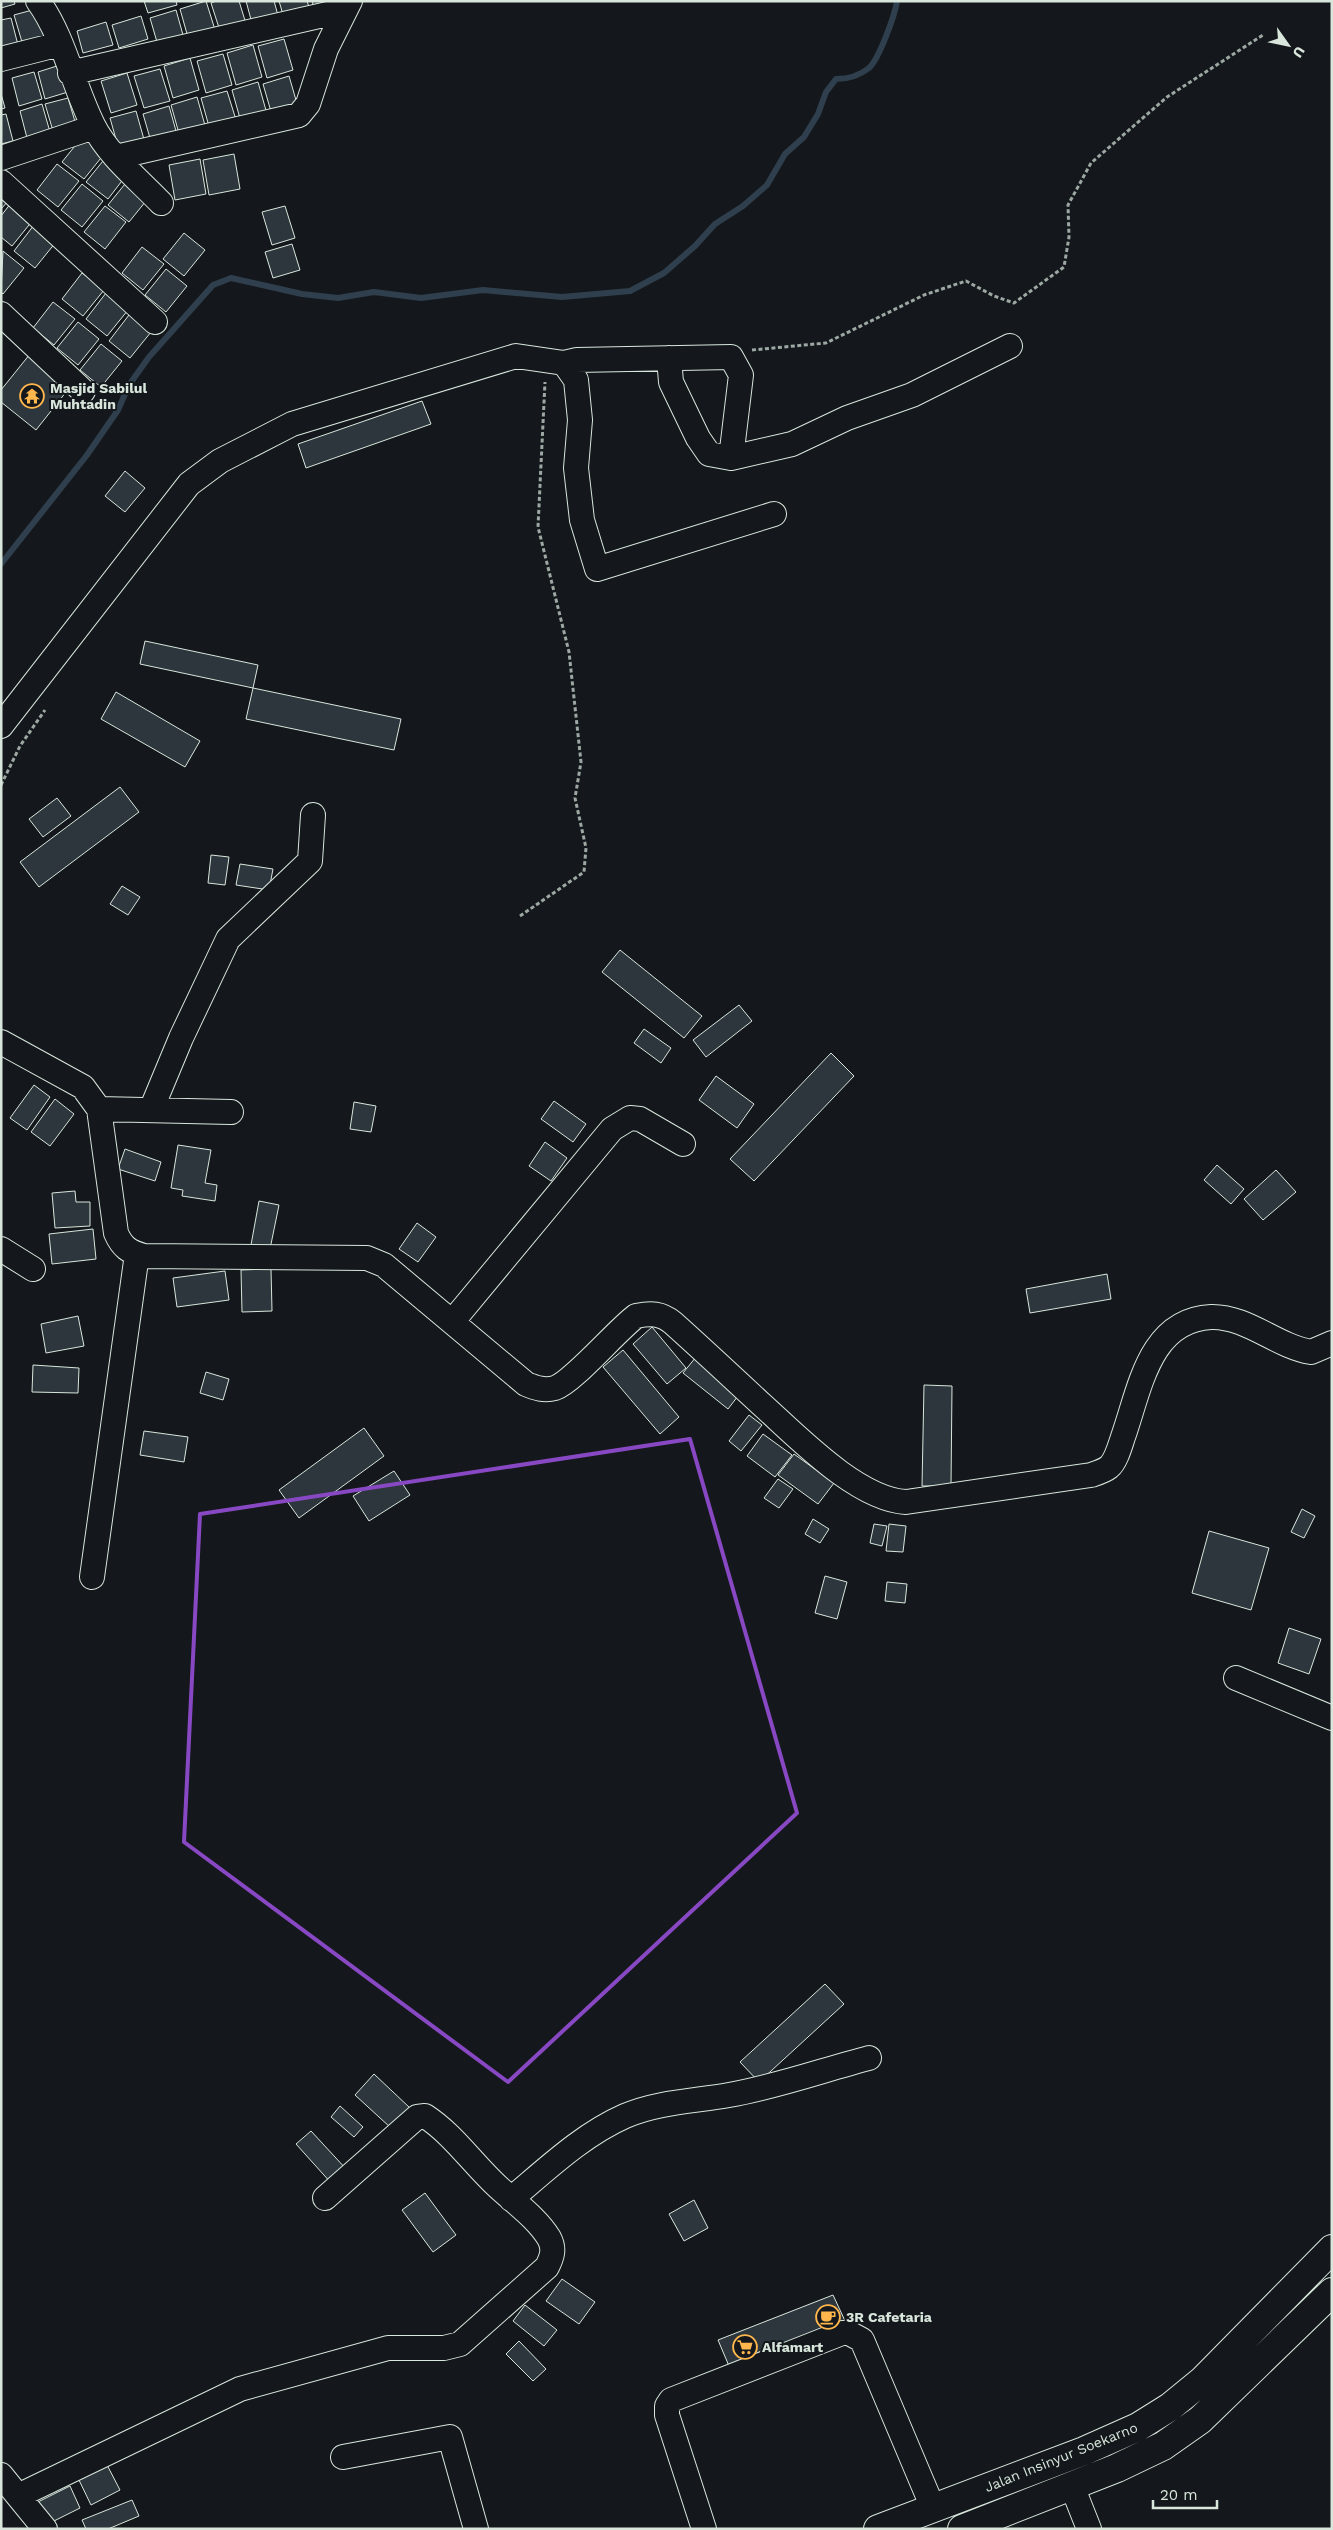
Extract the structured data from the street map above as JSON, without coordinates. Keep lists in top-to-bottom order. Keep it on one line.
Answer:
{"streets":{"main road":["Jalan Insinyur Soekarno"]},"places":{"temple":["Masjid Sabilul Muhtadin"],"cafe":["3R Cafetaria"],"supermarket":["Alfamart"]},"scale_bar":"20 m","north":"bottom right"}
